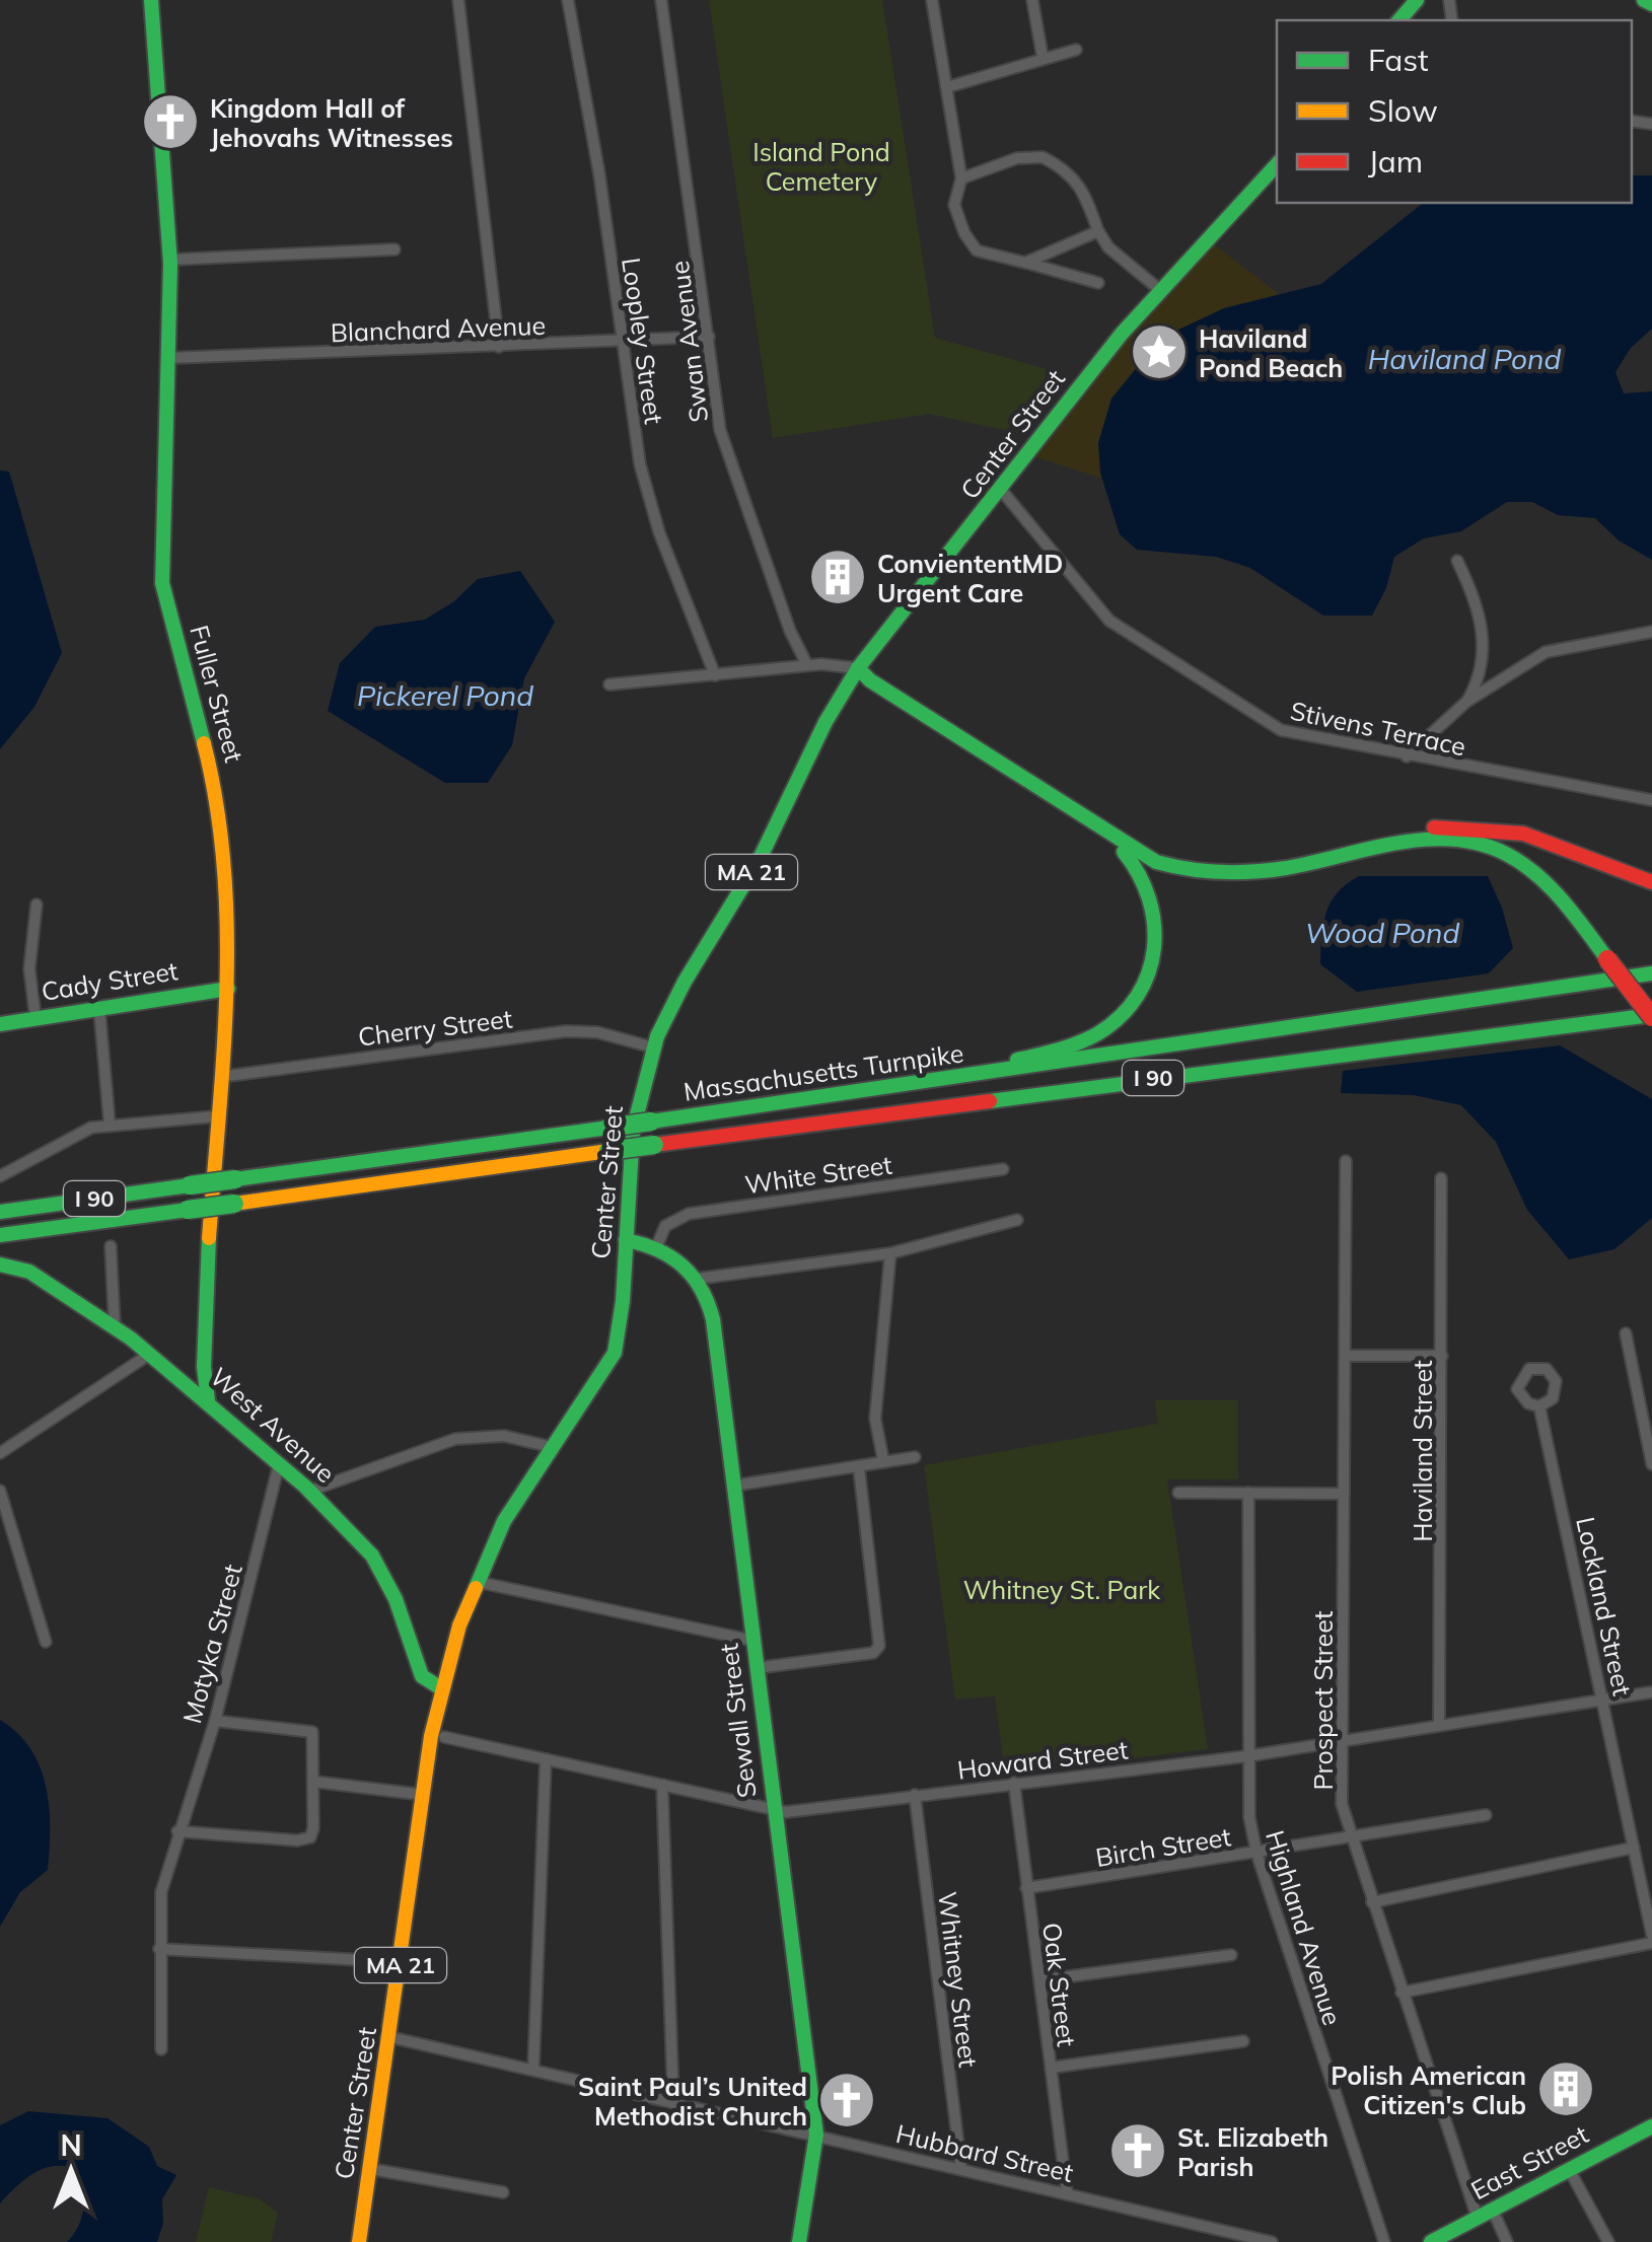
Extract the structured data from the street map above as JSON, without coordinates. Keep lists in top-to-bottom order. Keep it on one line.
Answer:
{"streets":{"main road":["Center Street","Fuller Street","MA 21","Cady Street","Massachusetts Turnpike","I 90","West Avenue","Sewall Street","East Street"],"street":["Blanchard Avenue","Loopley Street","Swan Avenue","Stivens Terrace","Cherry Street","White Street","Haviland Street","Lockland Street","Motyka Street","Prospect Street","Howard Street","Birch Street","Highland Avenue","Whitney Street","Oak Street","Hubbard Street"]},"crossings":[["Blanchard Avenue","Loopley Street"],["Blanchard Avenue","Swan Avenue"],["Blanchard Avenue","Fuller Street"],["Center Street","Stivens Terrace"],["Center Street","Cherry Street"],["Center Street","West Avenue"],["Center Street","Hubbard Street"],["Fuller Street","Cady Street"],["Fuller Street","Cherry Street"],["Fuller Street","West Avenue"],["White Street","Sewall Street"],["West Avenue","Motyka Street"],["Haviland Street","Howard Street"],["Lockland Street","Howard Street"],["Prospect Street","Howard Street"],["Prospect Street","Birch Street"],["Prospect Street","East Street"],["Sewall Street","Howard Street"],["Sewall Street","Hubbard Street"],["Howard Street","Highland Avenue"],["Howard Street","Whitney Street"],["Howard Street","Oak Street"],["Birch Street","Highland Avenue"],["Birch Street","Oak Street"],["Whitney Street","Hubbard Street"],["Oak Street","Hubbard Street"]],"water":["Haviland Pond","Pickerel Pond","Wood Pond"],"parks":["Island Pond Cemetery","Whitney St. Park"],"places":{"church":["Kingdom Hall of Jehovahs Witnesses","Saint Paul’s United Methodist Church","St. Elizabeth Parish"],"place":["Haviland Pond Beach"],"building":["ConviententMD Urgent Care","Polish American Citizen's Club"]},"legend":["Fast","Slow","Jam"],"north":"top"}
